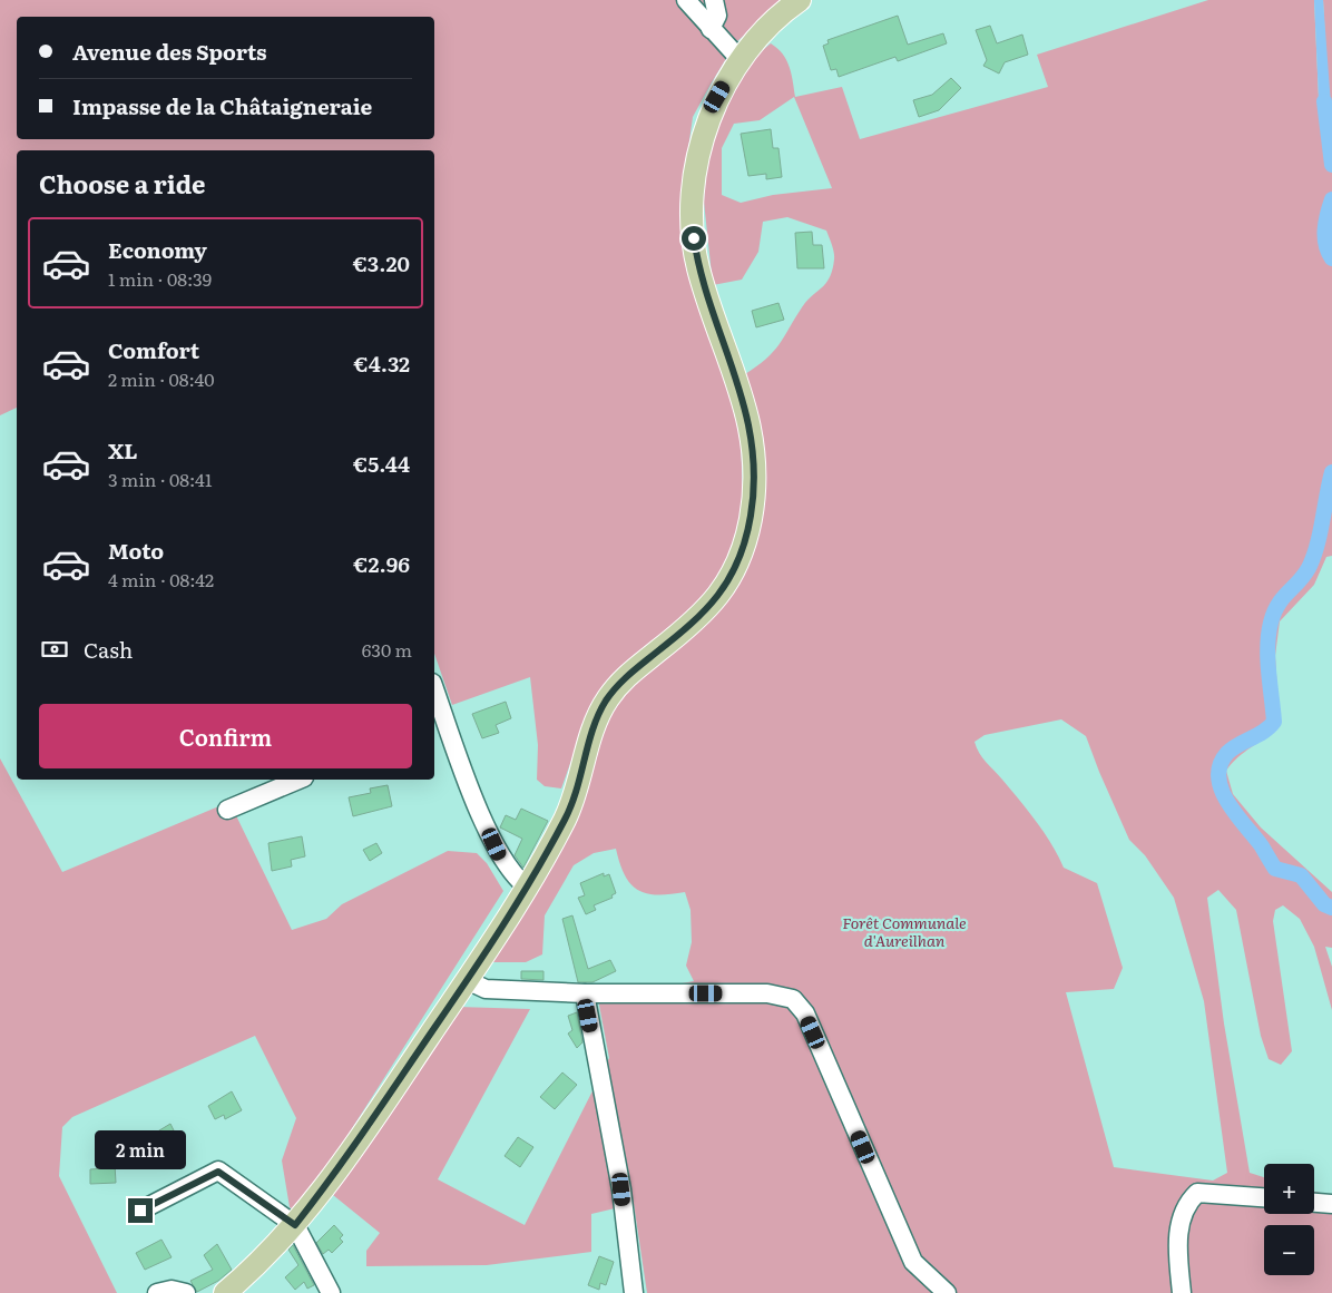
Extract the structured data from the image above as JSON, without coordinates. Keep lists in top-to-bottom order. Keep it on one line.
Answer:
{"parks":["Forêt Communale d'Aureilhan"],"page":{"banner":["Avenue des Sports","Impasse de la Châtaigneraie"],"heading":"Choose a ride","list":[{"name":"Economy","note":"1 min · 08:39","value":"€3.20"},{"name":"Comfort","note":"2 min · 08:40","value":"€4.32"},{"name":"XL","note":"3 min · 08:41","value":"€5.44"},{"name":"Moto","note":"4 min · 08:42","value":"€2.96"}],"pay":["Cash","630 m"],"buttons":"Confirm","bubble":"2 min","map_buttons":["+","−"]}}
